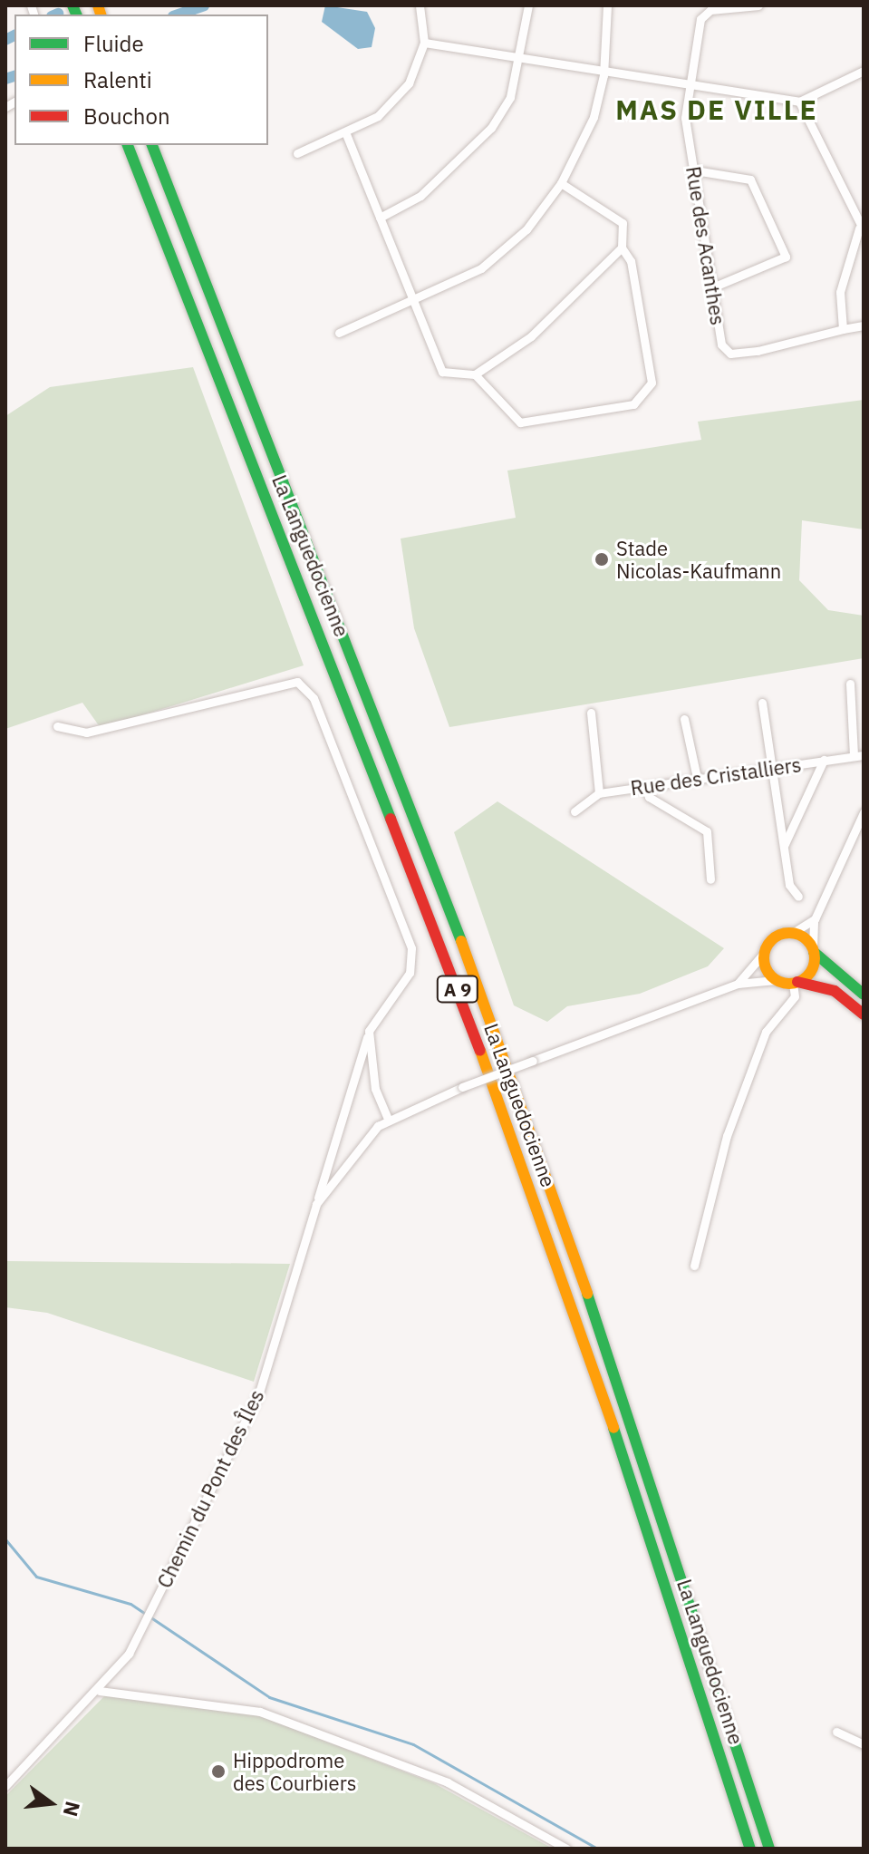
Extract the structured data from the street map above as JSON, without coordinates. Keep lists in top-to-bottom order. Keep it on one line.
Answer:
{"streets":{"main road":["La Languedocienne","A 9"],"street":["Rue des Acanthes","Rue des Cristalliers","Chemin du Pont des Îles"]},"districts":["MAS DE VILLE"],"places":["Stade Nicolas-Kaufmann","Hippodrome des Courbiers"],"legend":["Fluide","Ralenti","Bouchon"],"north":"right"}
